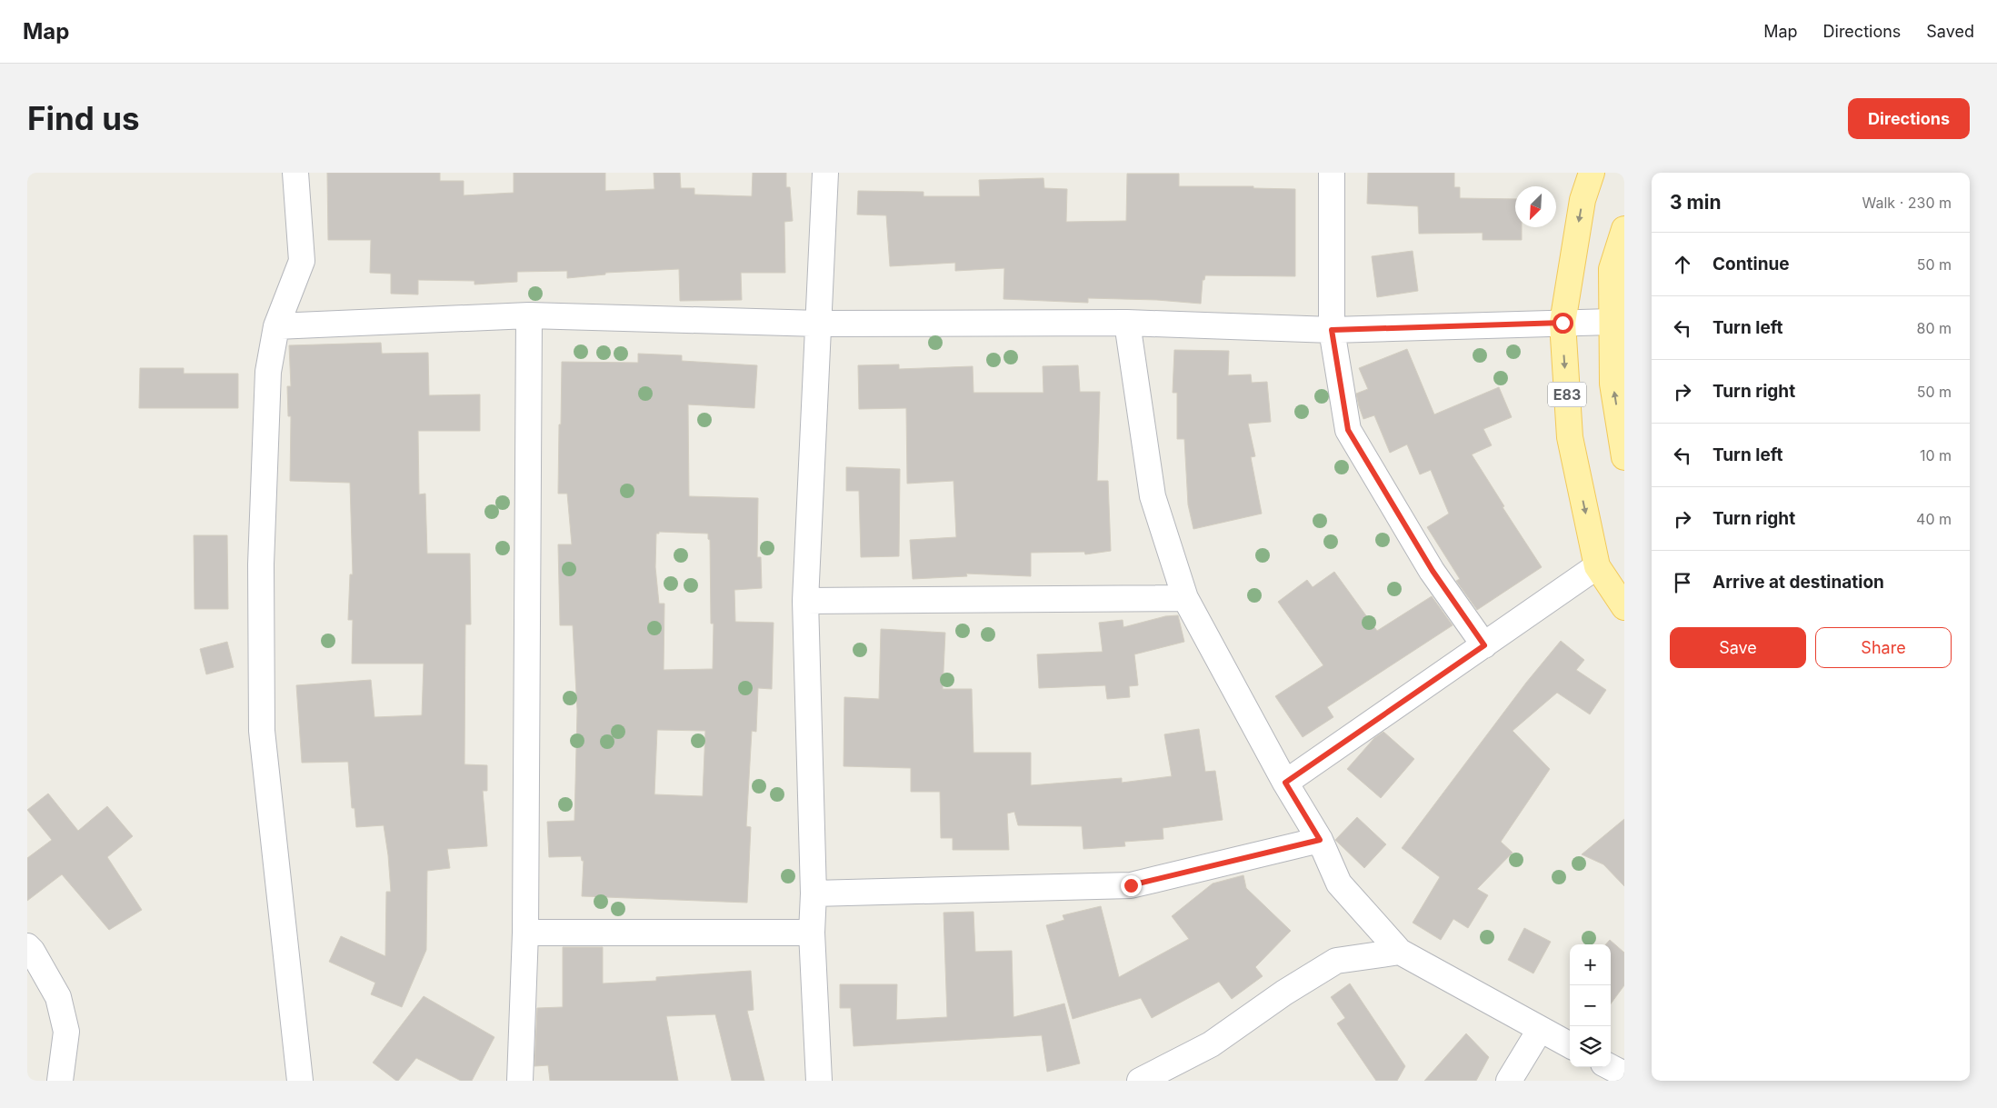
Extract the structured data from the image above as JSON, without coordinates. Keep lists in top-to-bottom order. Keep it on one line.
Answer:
{"streets":{"main road":["E83"]},"north":"bottom left","page":{"header":"Map","nav":["Map","Directions","Saved"],"buttons":["Directions",["Save","Share"]],"title":"Find us","heading":["3 min","Walk · 230 m"],"list":[["Continue","50 m"],["Turn left","80 m"],["Turn right","50 m"],["Turn left","10 m"],["Turn right","40 m"],"Arrive at destination"],"map_buttons":["+","−"]}}
